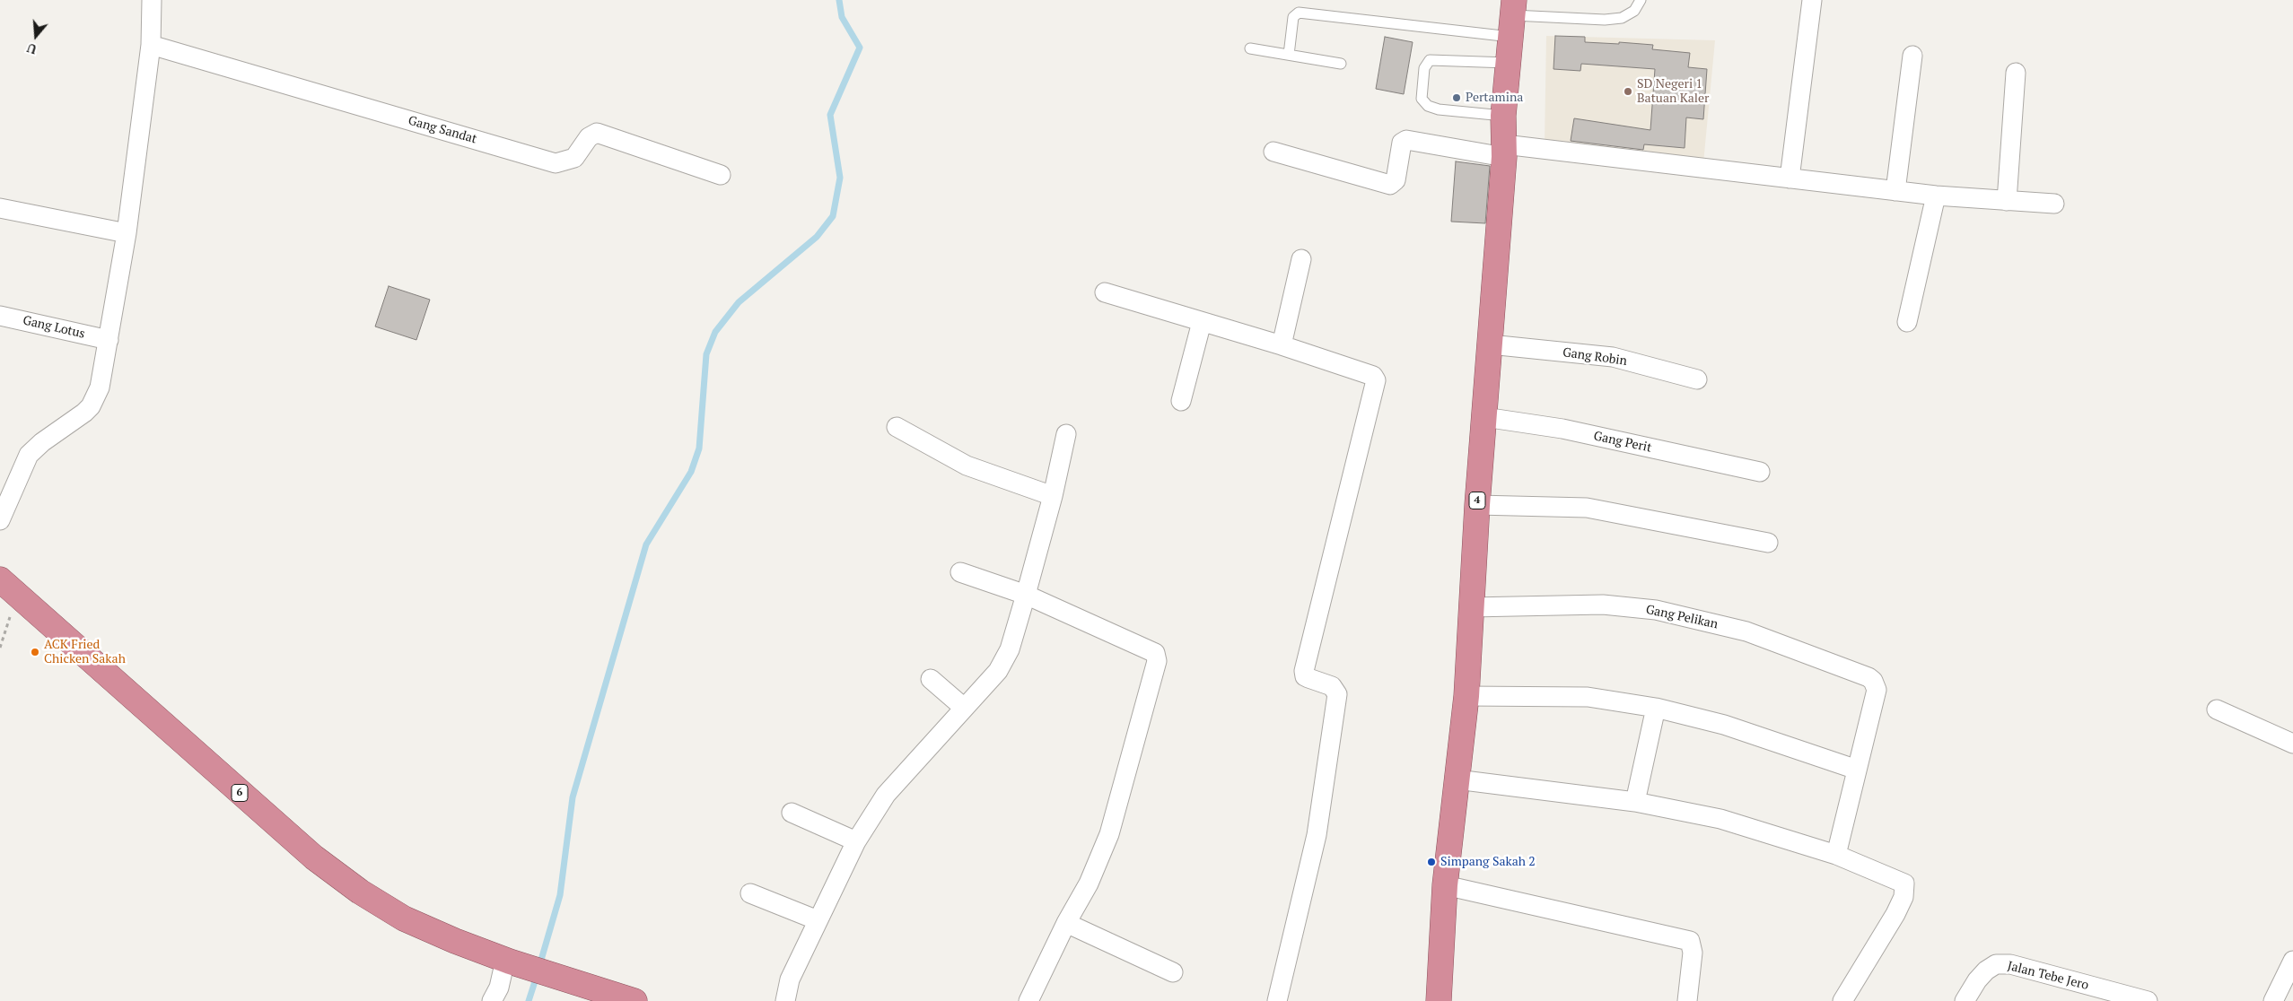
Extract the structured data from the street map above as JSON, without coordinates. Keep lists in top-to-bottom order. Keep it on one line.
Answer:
{"streets":{"highway":["4","6"],"street":["Gang Sandat","Gang Lotus","Gang Robin","Gang Perit","Gang Pelikan","Jalan Tebe Jero"]},"crossings":[["Gang Robin","4"],["Gang Perit","4"],["4","Gang Pelikan"]],"places":["SD Negeri 1 Batuan Kaler","Pertamina","ACK Fried Chicken Sakah","Simpang Sakah 2"],"north":"bottom"}
